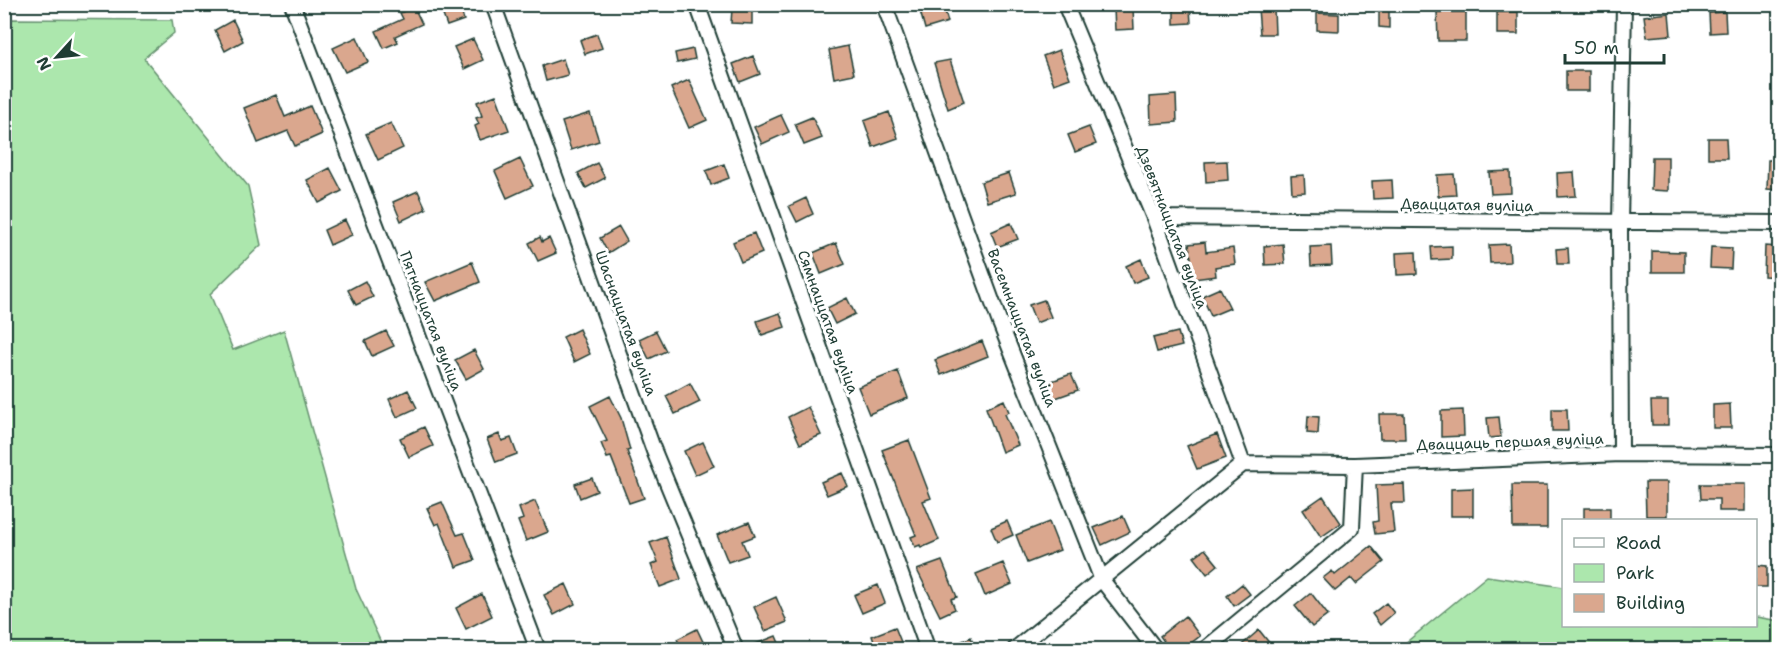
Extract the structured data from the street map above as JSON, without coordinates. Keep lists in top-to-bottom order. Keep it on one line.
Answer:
{"streets":{"street":["Дваццатая вуліца","Дзевятнаццатая вуліца","Пятнаццатая вуліца","Сямнаццатая вуліца","Шаснаццатая вуліца","Васемнаццатая вуліца","Дваццаць першая вуліца"]},"crossings":[["Дваццатая вуліца","Дзевятнаццатая вуліца"],["Дзевятнаццатая вуліца","Дваццаць першая вуліца"]],"legend":["Road","Park","Building"],"scale_bar":"50 m","north":"bottom left"}
